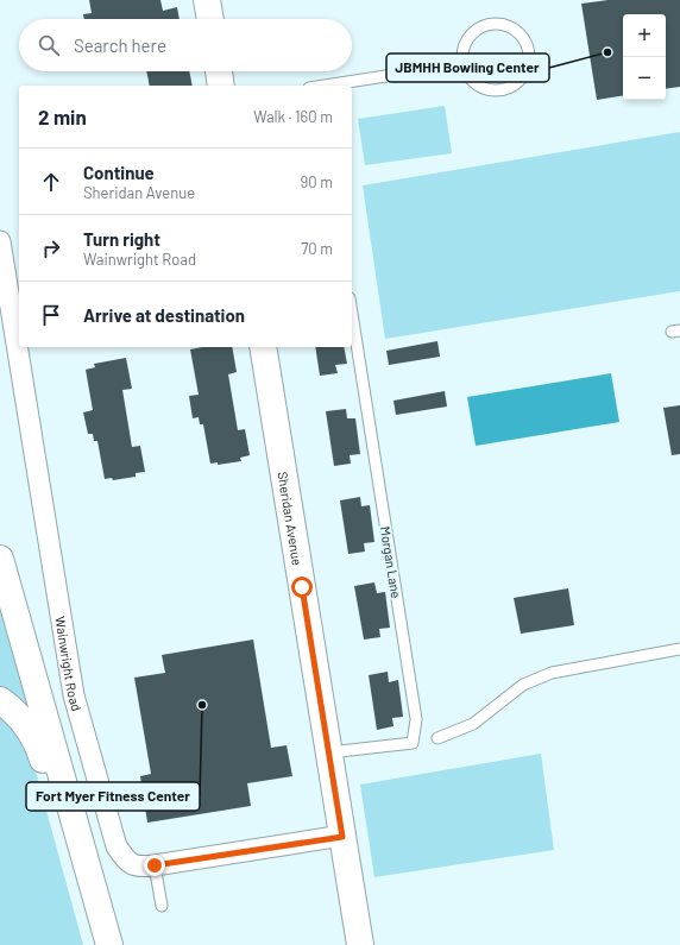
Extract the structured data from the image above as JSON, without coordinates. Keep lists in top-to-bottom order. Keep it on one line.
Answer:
{"streets":{"main road":["Sheridan Avenue"],"street":["Wainwright Road"],"lane":["Morgan Lane"]},"crossings":[["Sheridan Avenue","Morgan Lane"],["Sheridan Avenue","Wainwright Road"]],"places":["JBMHH Bowling Center","Fort Myer Fitness Center"],"page":{"map_buttons":["+","−"],"search":"Search here","heading":["2 min","Walk · 160 m"],"list":[["Continue","Sheridan Avenue","90 m"],["Turn right","Wainwright Road","70 m"],"Arrive at destination"]}}
